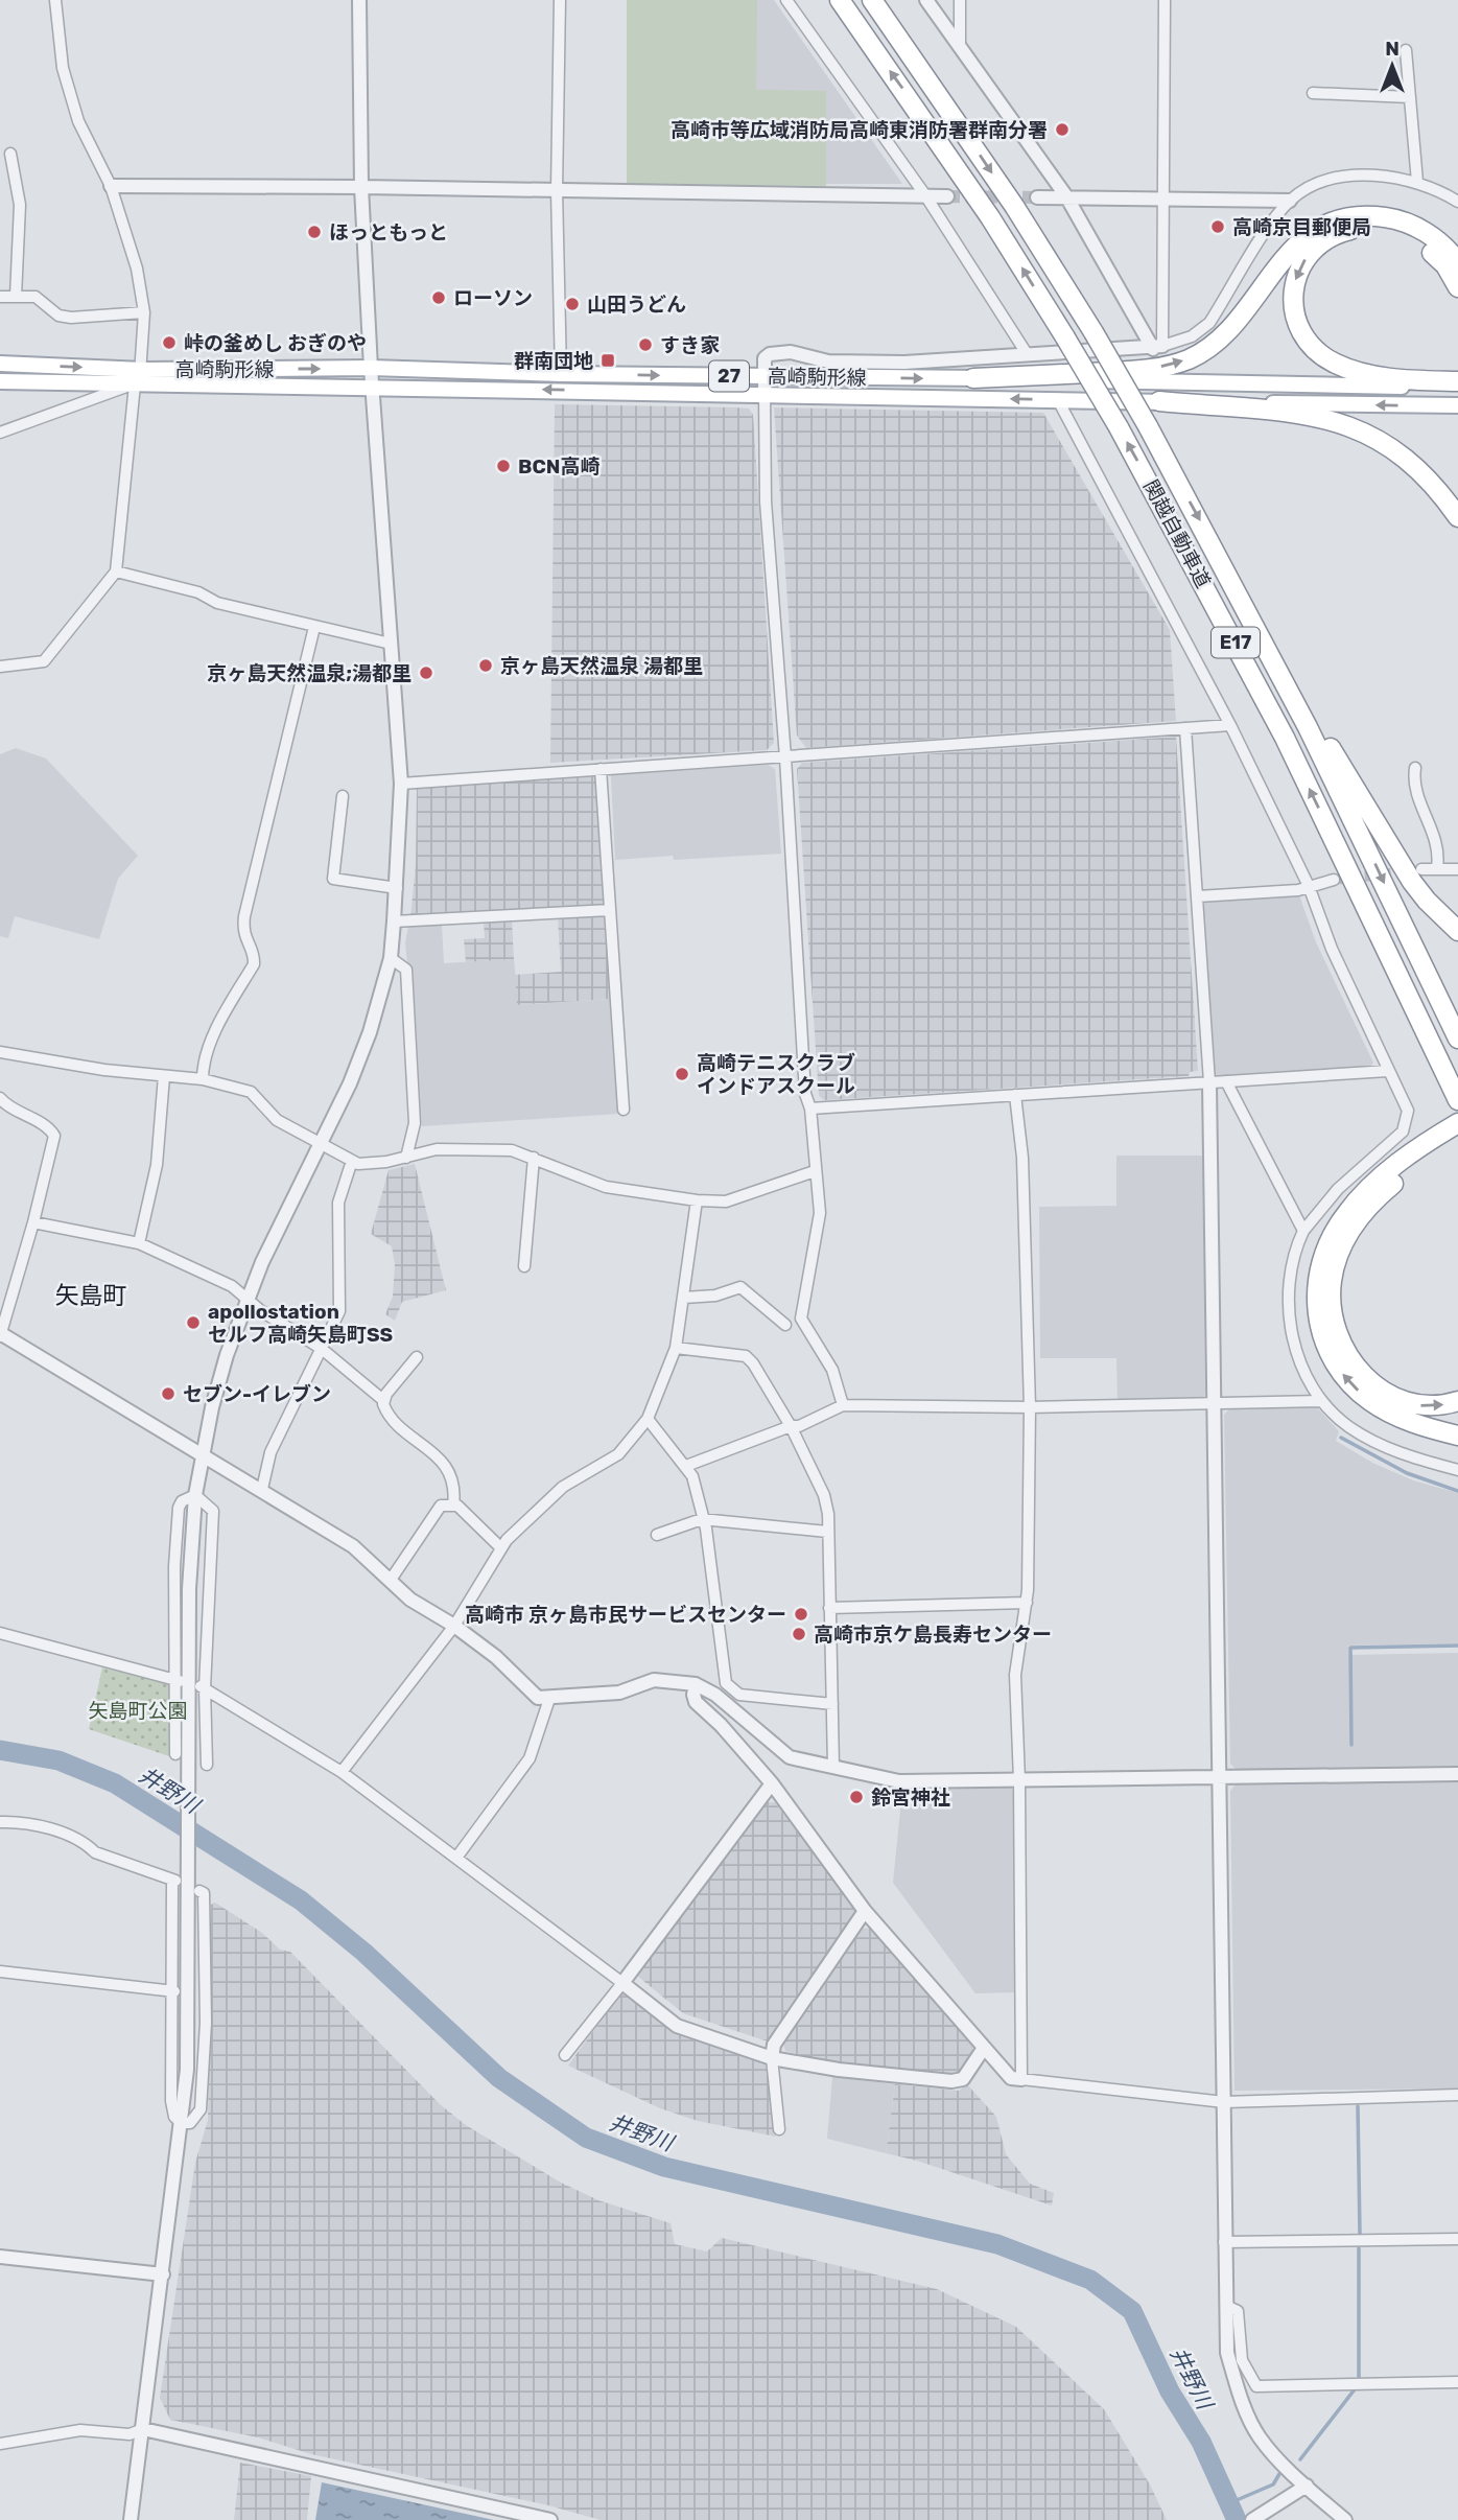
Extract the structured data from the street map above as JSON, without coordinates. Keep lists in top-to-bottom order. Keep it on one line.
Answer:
{"streets":{"highway":["関越自動車道","E17"],"main road":["高崎駒形線","27"]},"districts":["矢島町"],"water":["井野川"],"parks":["矢島町公園"],"places":{"other":["高崎市等広域消防局高崎東消防署群南分署","高崎京目郵便局","ほっともっと","ローソン","山田うどん","峠の釜めし おぎのや","すき家","BCN高崎","京ヶ島天然温泉 湯都里","京ヶ島天然温泉;湯都里","高崎テニスクラブ インドアスクール","apollostation セルフ高崎矢島町SS","セブン-イレブン","高崎市 京ヶ島市民サービスセンター","高崎市京ケ島長寿センター","鈴宮神社"],"transit":["群南団地"]},"north":"top"}
